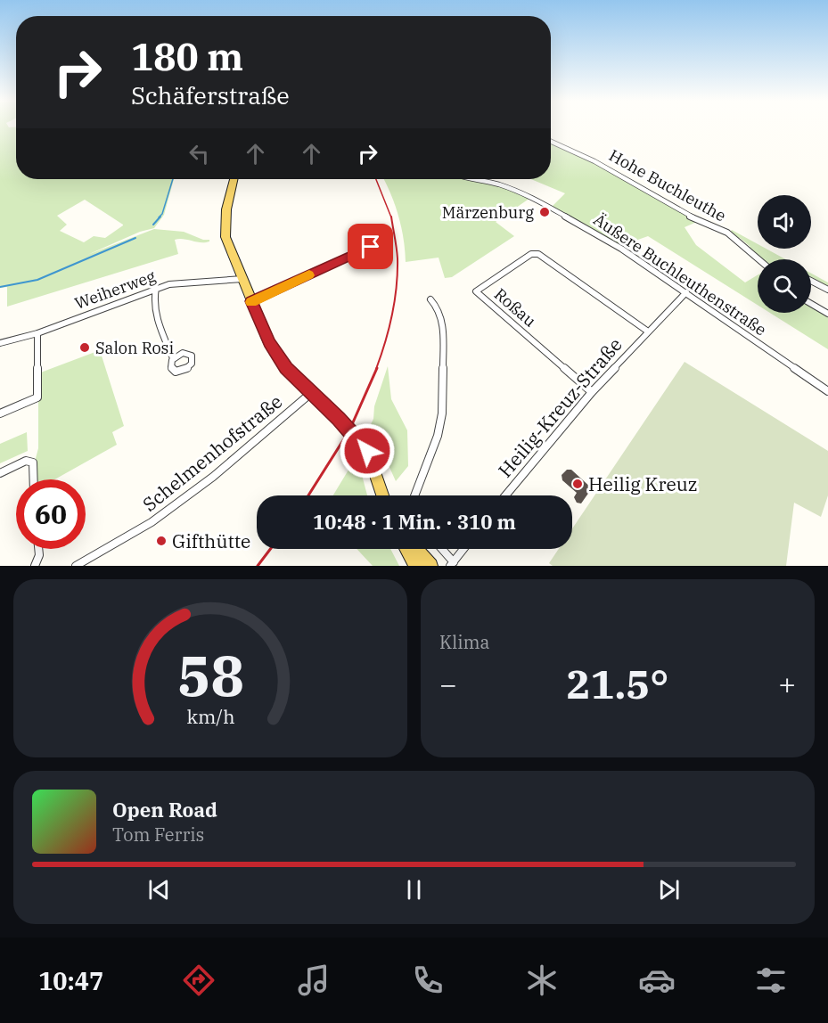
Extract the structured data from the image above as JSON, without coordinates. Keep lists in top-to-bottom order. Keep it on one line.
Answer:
{"streets":{"street":["Hohe Buchleuthe","Äußere Buchleuthenstraße","Weiherweg","Roßau","Heilig-Kreuz-Straße","Schelmenhofstraße"]},"crossings":[["Äußere Buchleuthenstraße","Heilig-Kreuz-Straße"],["Roßau","Heilig-Kreuz-Straße"]],"places":["Märzenburg","Salon Rosi","Heilig Kreuz","Gifthütte"],"page":{"turn":["180 m","Schäferstraße"],"limit":"60","trip":"10:48 · 1 Min. · 310 m","tile":"Klima","heat":["−","21.5°","+"],"song":["Open Road","Tom Ferris"],"tabs":"10:47","gauge":["58","km/h"]}}
